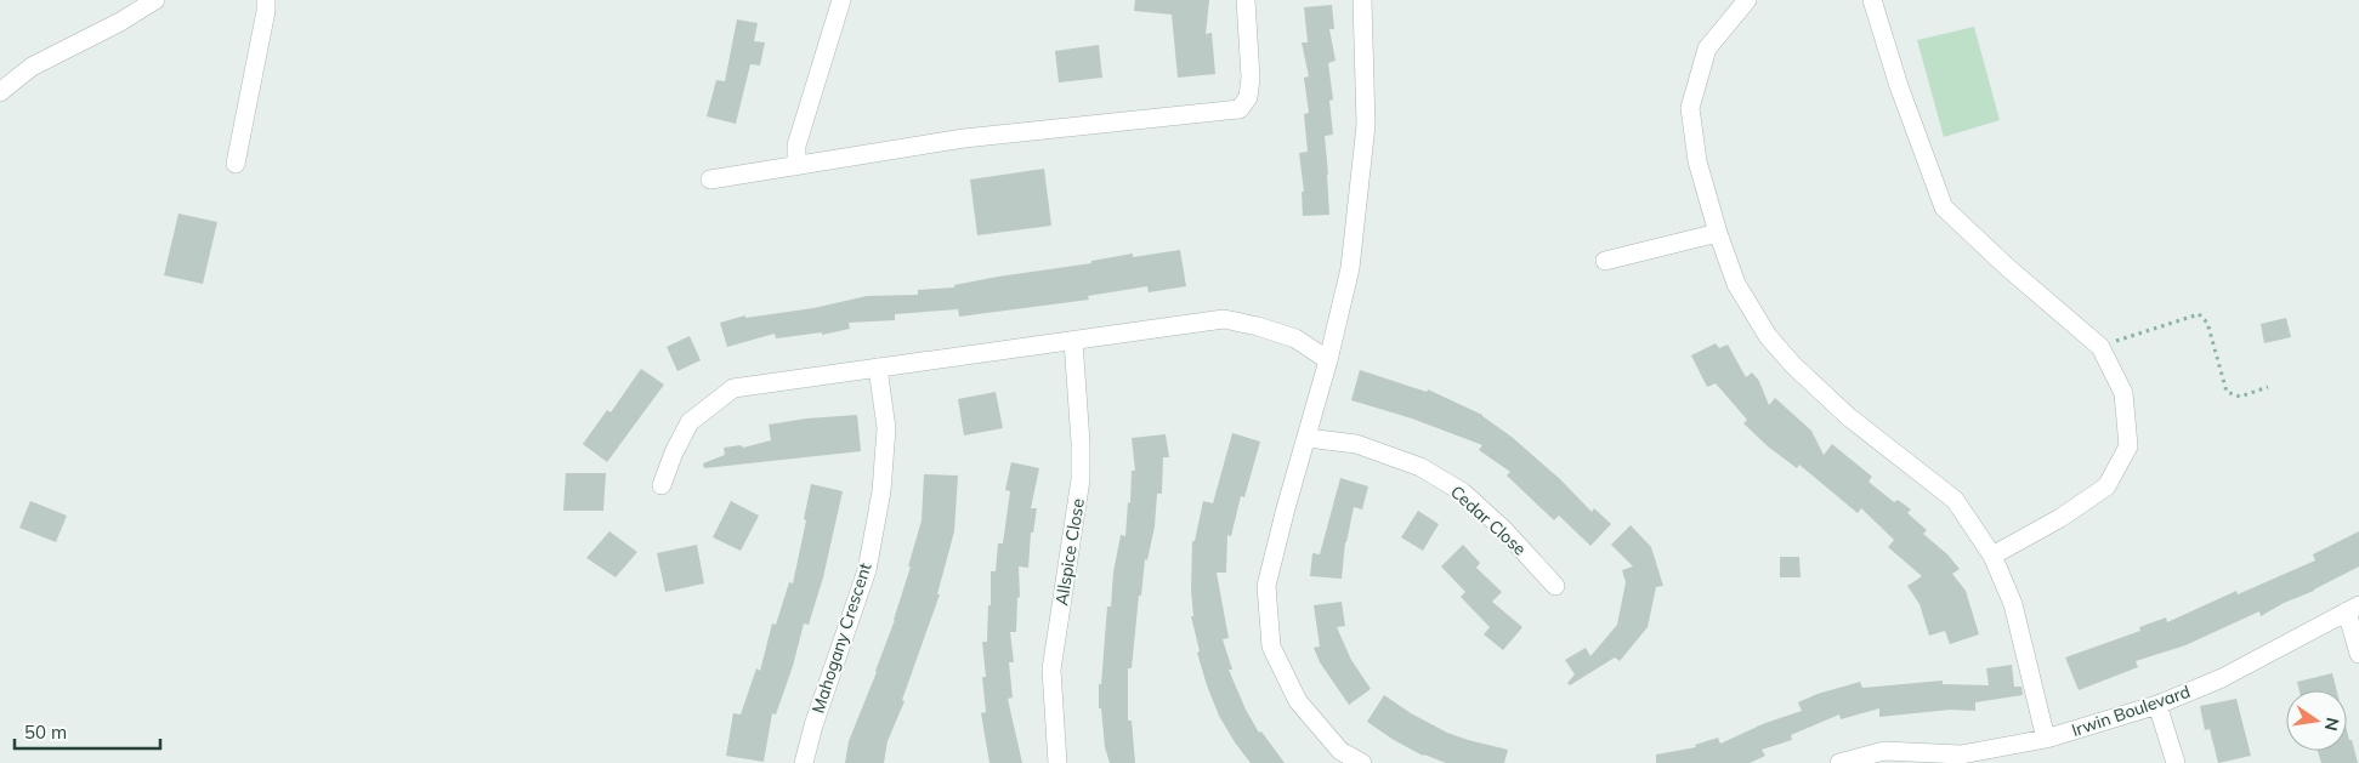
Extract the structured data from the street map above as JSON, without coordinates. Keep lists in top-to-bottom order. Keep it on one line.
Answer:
{"streets":{"street":["Cedar Close","Allspice Close","Mahogany Crescent","Irwin Boulevard"]},"scale_bar":"50 m","north":"right"}
